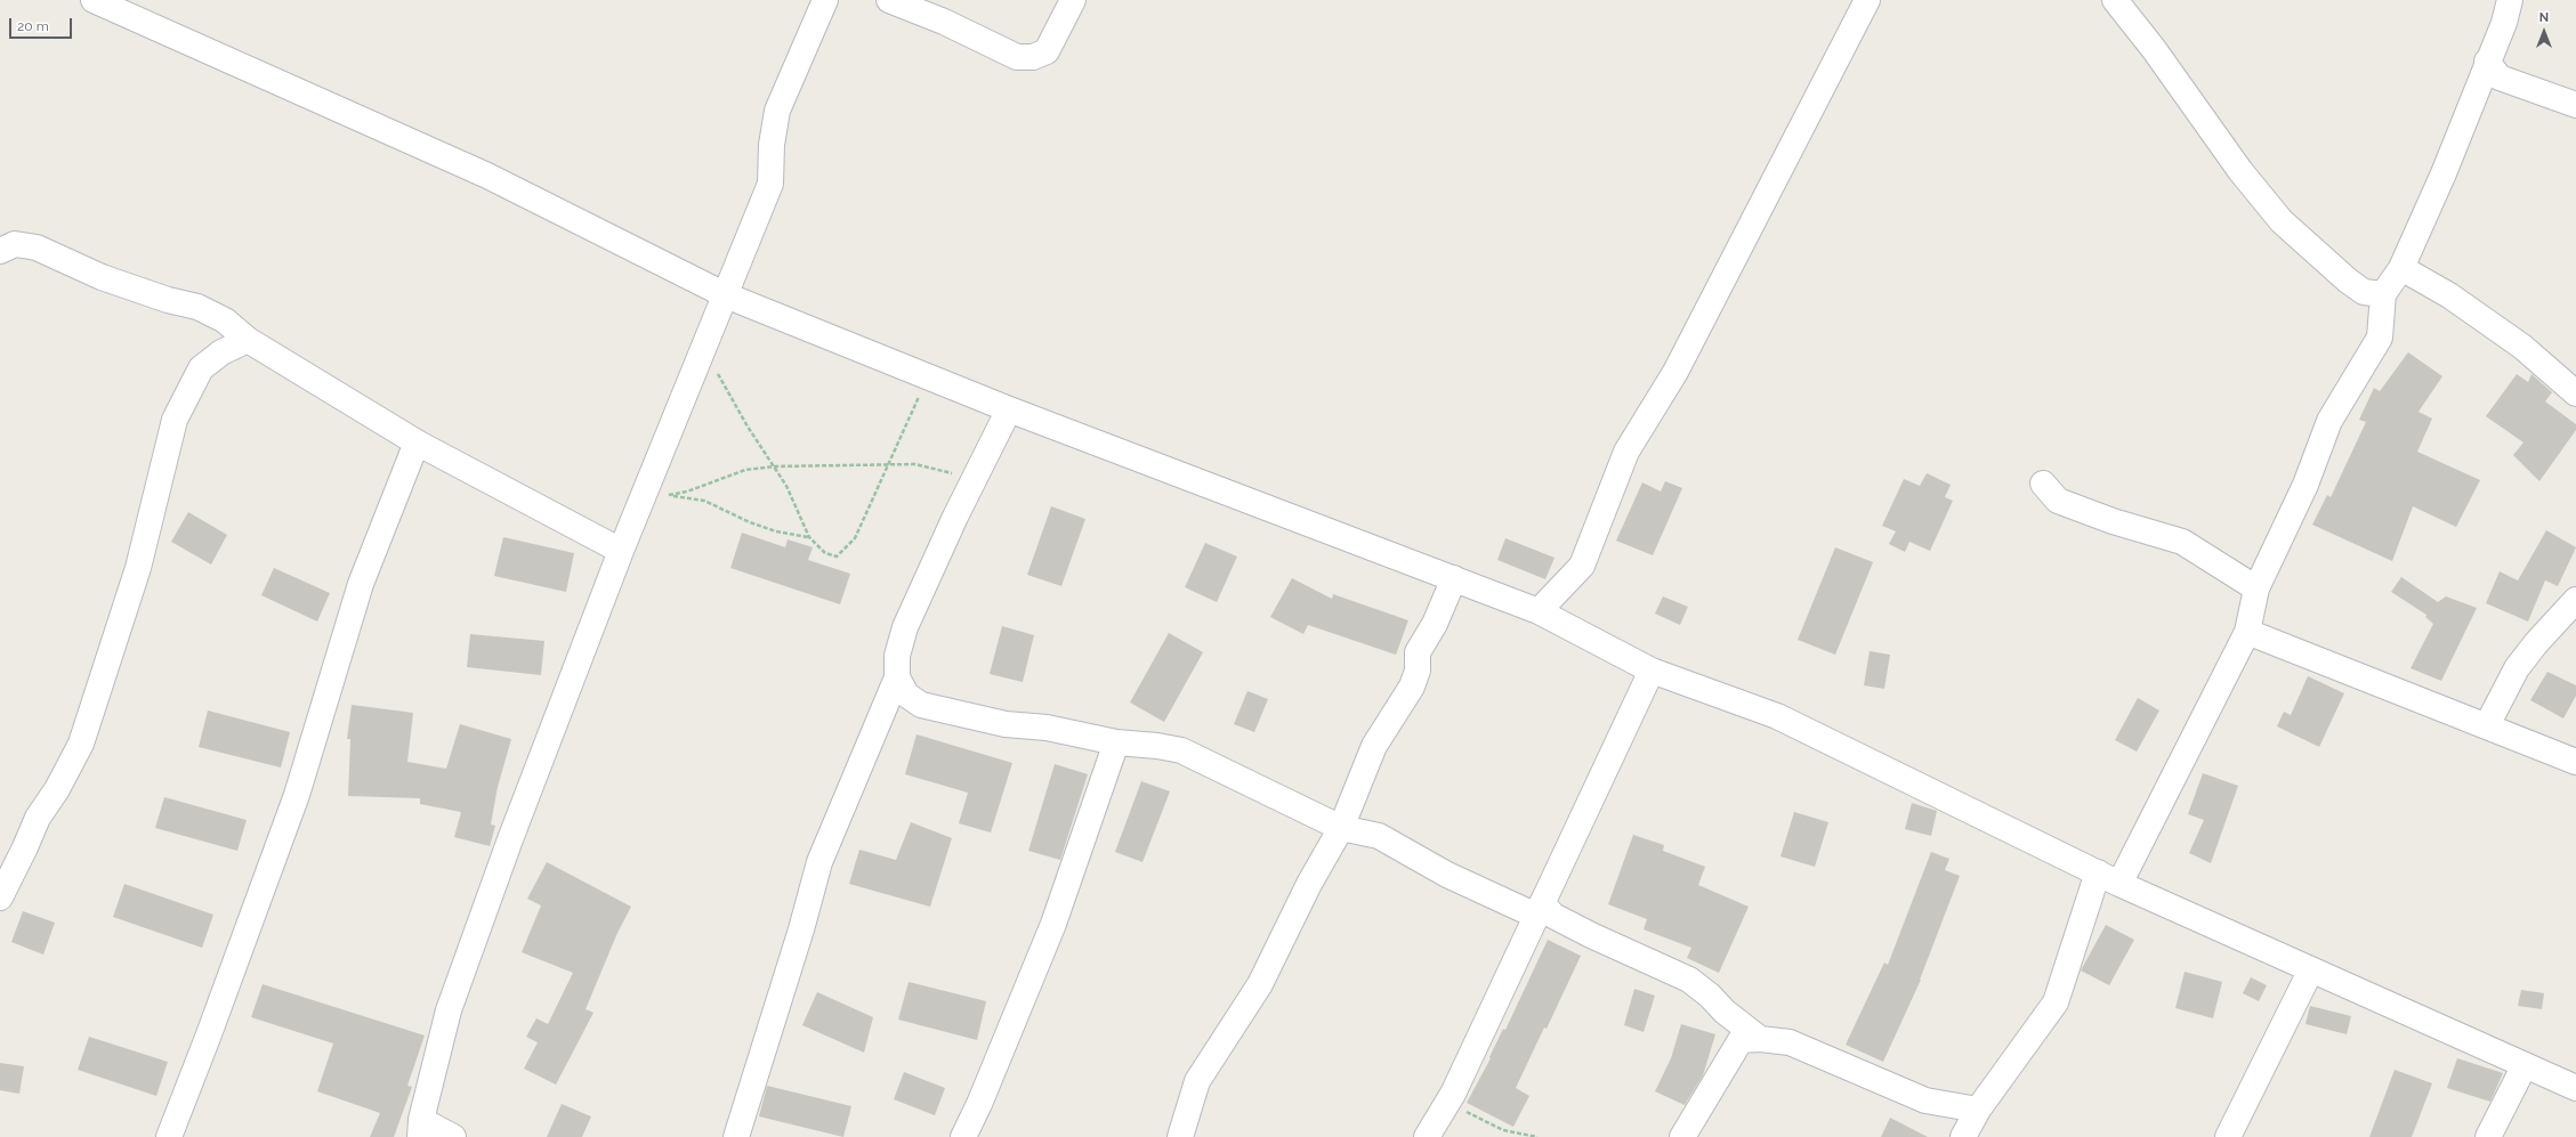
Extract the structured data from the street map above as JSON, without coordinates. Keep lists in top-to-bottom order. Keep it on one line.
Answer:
{"scale_bar":"20 m","north":"top"}
